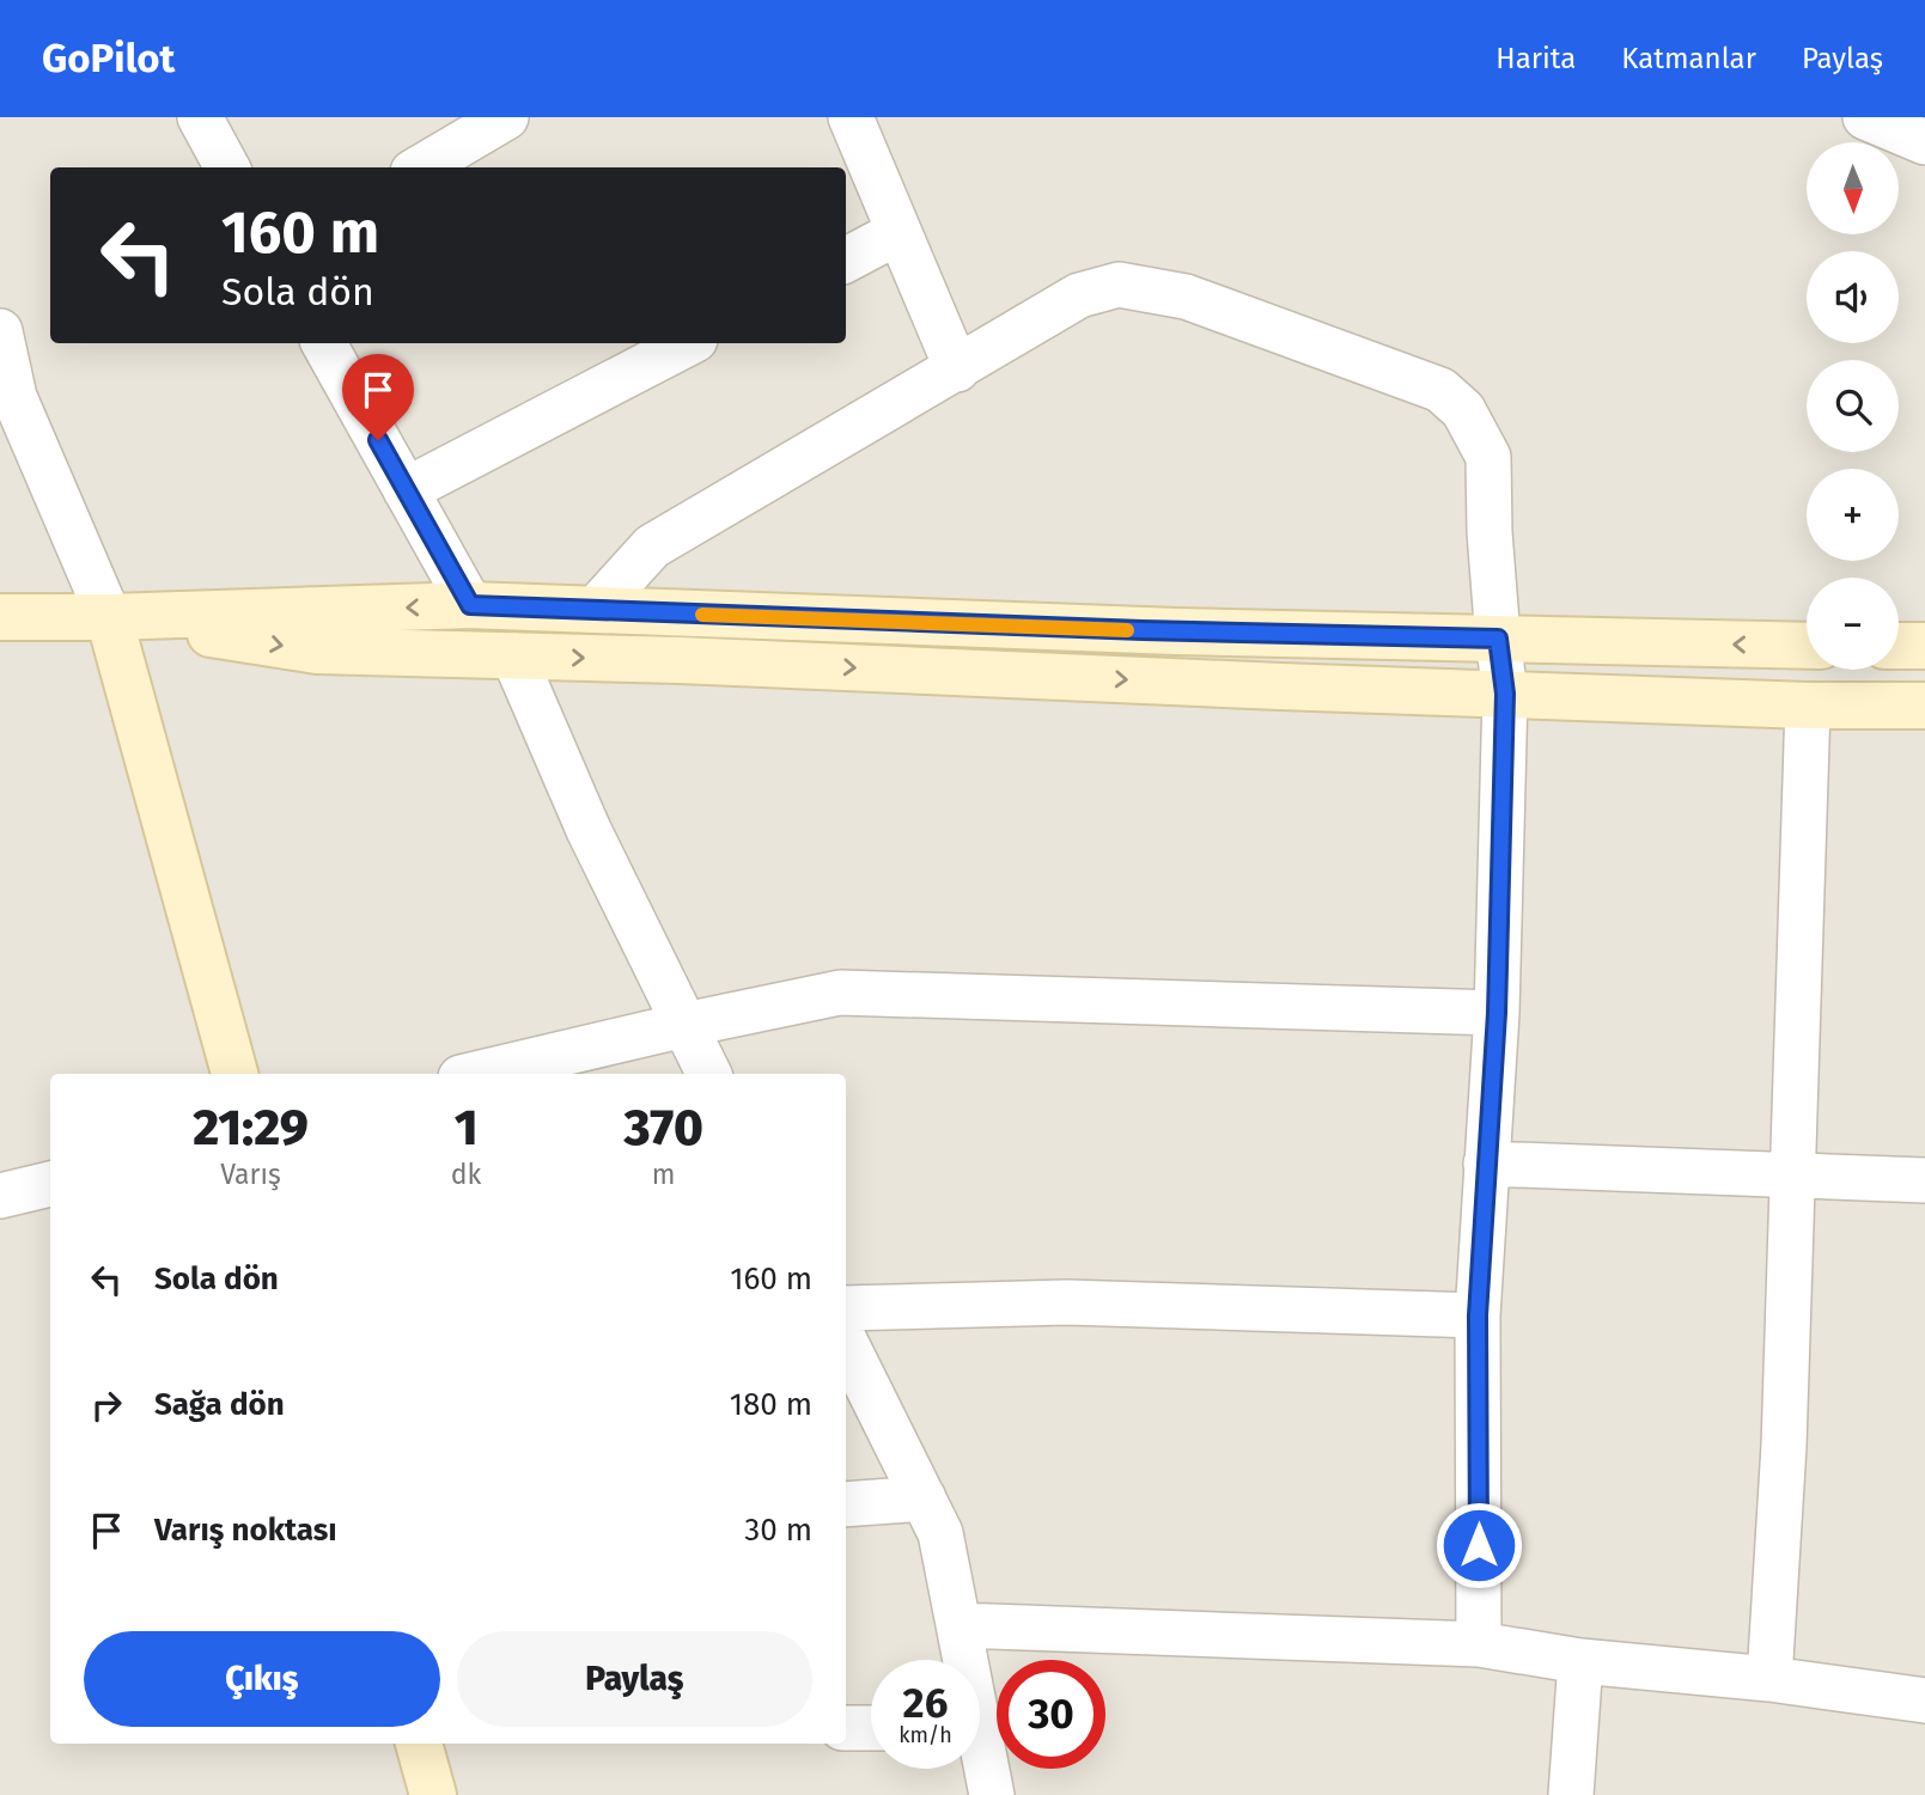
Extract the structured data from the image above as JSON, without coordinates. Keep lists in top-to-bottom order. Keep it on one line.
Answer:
{"north":"bottom","page":{"header":"GoPilot","nav":["Harita","Katmanlar","Paylaş"],"map_buttons":["+","−"],"turn":["160 m","Sola dön"],"eta":["21:29","Varış","1","dk","370","m"],"list":[{"name":"Sola dön","value":"160 m"},{"name":"Sağa dön","value":"180 m"},{"name":"Varış noktası","value":"30 m"}],"buttons":["Çıkış","Paylaş"],"speed":"26 km/h","limit":"30"}}
